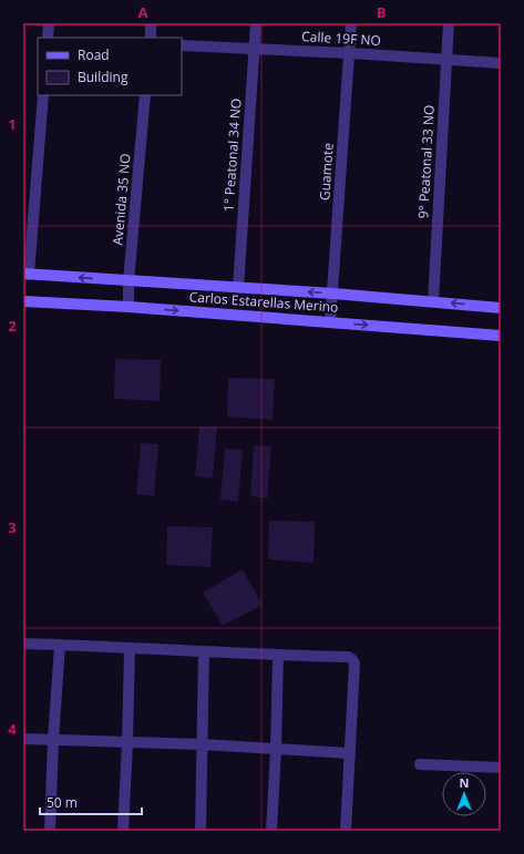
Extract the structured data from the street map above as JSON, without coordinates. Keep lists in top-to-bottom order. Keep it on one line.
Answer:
{"streets":{"street":["Calle 19F NO","1° Peatonal 34 NO","9° Peatonal 33 NO","Guamote","Avenida 35 NO","Carlos Estarellas Merino"]},"crossings":[["Calle 19F NO","1° Peatonal 34 NO"],["Calle 19F NO","9° Peatonal 33 NO"],["Calle 19F NO","Guamote"],["1° Peatonal 34 NO","Carlos Estarellas Merino"],["9° Peatonal 33 NO","Carlos Estarellas Merino"],["Guamote","Carlos Estarellas Merino"],["Avenida 35 NO","Carlos Estarellas Merino"]],"legend":["Road","Building"],"scale_bar":"50 m","north":"top","grid":{"columns":["A","B"],"rows":["1","2","3","4"]}}
